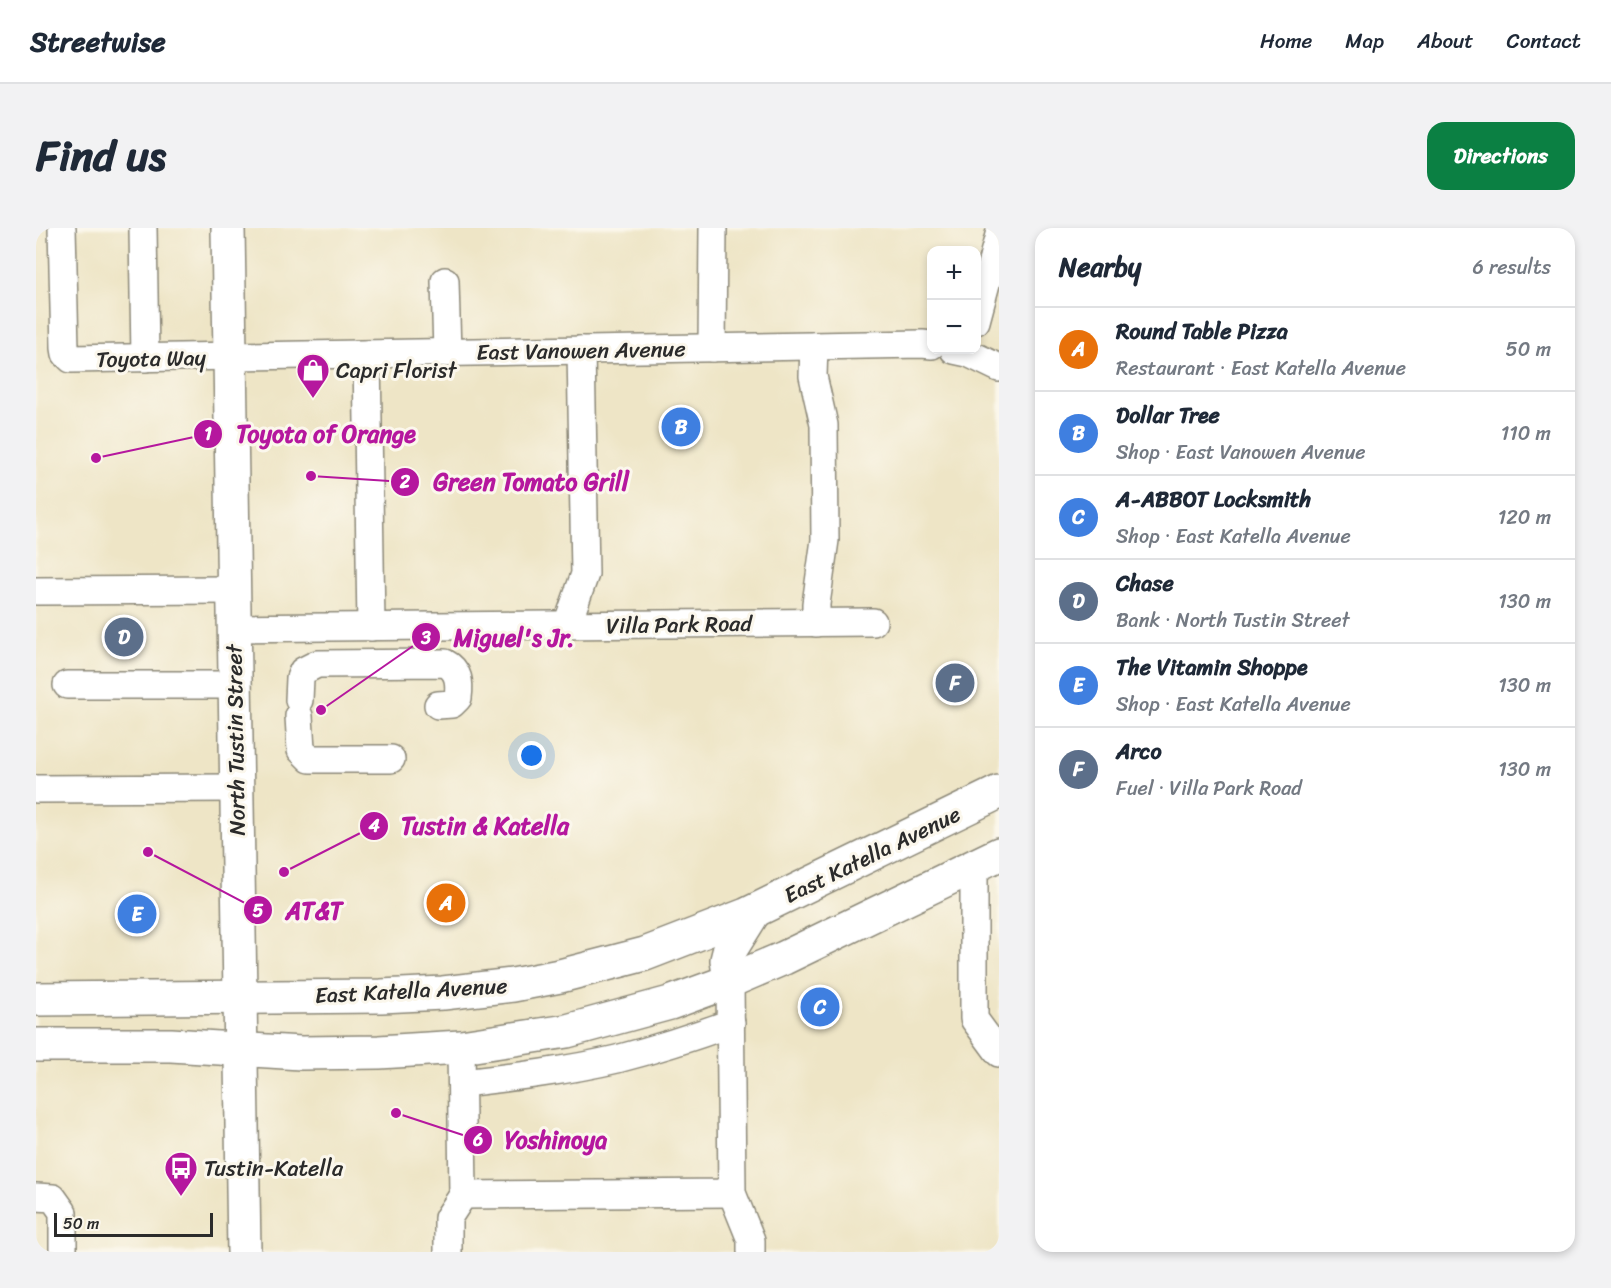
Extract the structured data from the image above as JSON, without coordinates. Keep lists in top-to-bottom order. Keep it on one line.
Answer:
{"streets":{"main road":["North Tustin Street","East Katella Avenue"],"street":["East Vanowen Avenue","Toyota Way","Villa Park Road"]},"crossings":[["East Vanowen Avenue","Toyota Way"],["East Vanowen Avenue","North Tustin Street"],["Toyota Way","North Tustin Street"],["Villa Park Road","North Tustin Street"],["North Tustin Street","East Katella Avenue"]],"places":{"shop":["Capri Florist"],"other":["Toyota of Orange","Green Tomato Grill","Miguel's Jr.","AT&T","Tustin & Katella","Yoshinoya"],"bus stop":["Tustin-Katella"]},"scale_bar":"50 m","page":{"header":"Streetwise","nav":["Home","Map","About","Contact"],"title":"Find us","buttons":"Directions","heading":["Nearby","6 results"],"map_buttons":["+","−"],"list":[{"mark":"A","name":"Round Table Pizza","note":"Restaurant · East Katella Avenue","value":"50 m"},{"mark":"B","name":"Dollar Tree","note":"Shop · East Vanowen Avenue","value":"110 m"},{"mark":"C","name":"A-ABBOT Locksmith","note":"Shop · East Katella Avenue","value":"120 m"},{"mark":"D","name":"Chase","note":"Bank · North Tustin Street","value":"130 m"},{"mark":"E","name":"The Vitamin Shoppe","note":"Shop · East Katella Avenue","value":"130 m"},{"mark":"F","name":"Arco","note":"Fuel · Villa Park Road","value":"130 m"}],"pins":["B","D","F","A","E","C"],"scale":"50 m"}}
